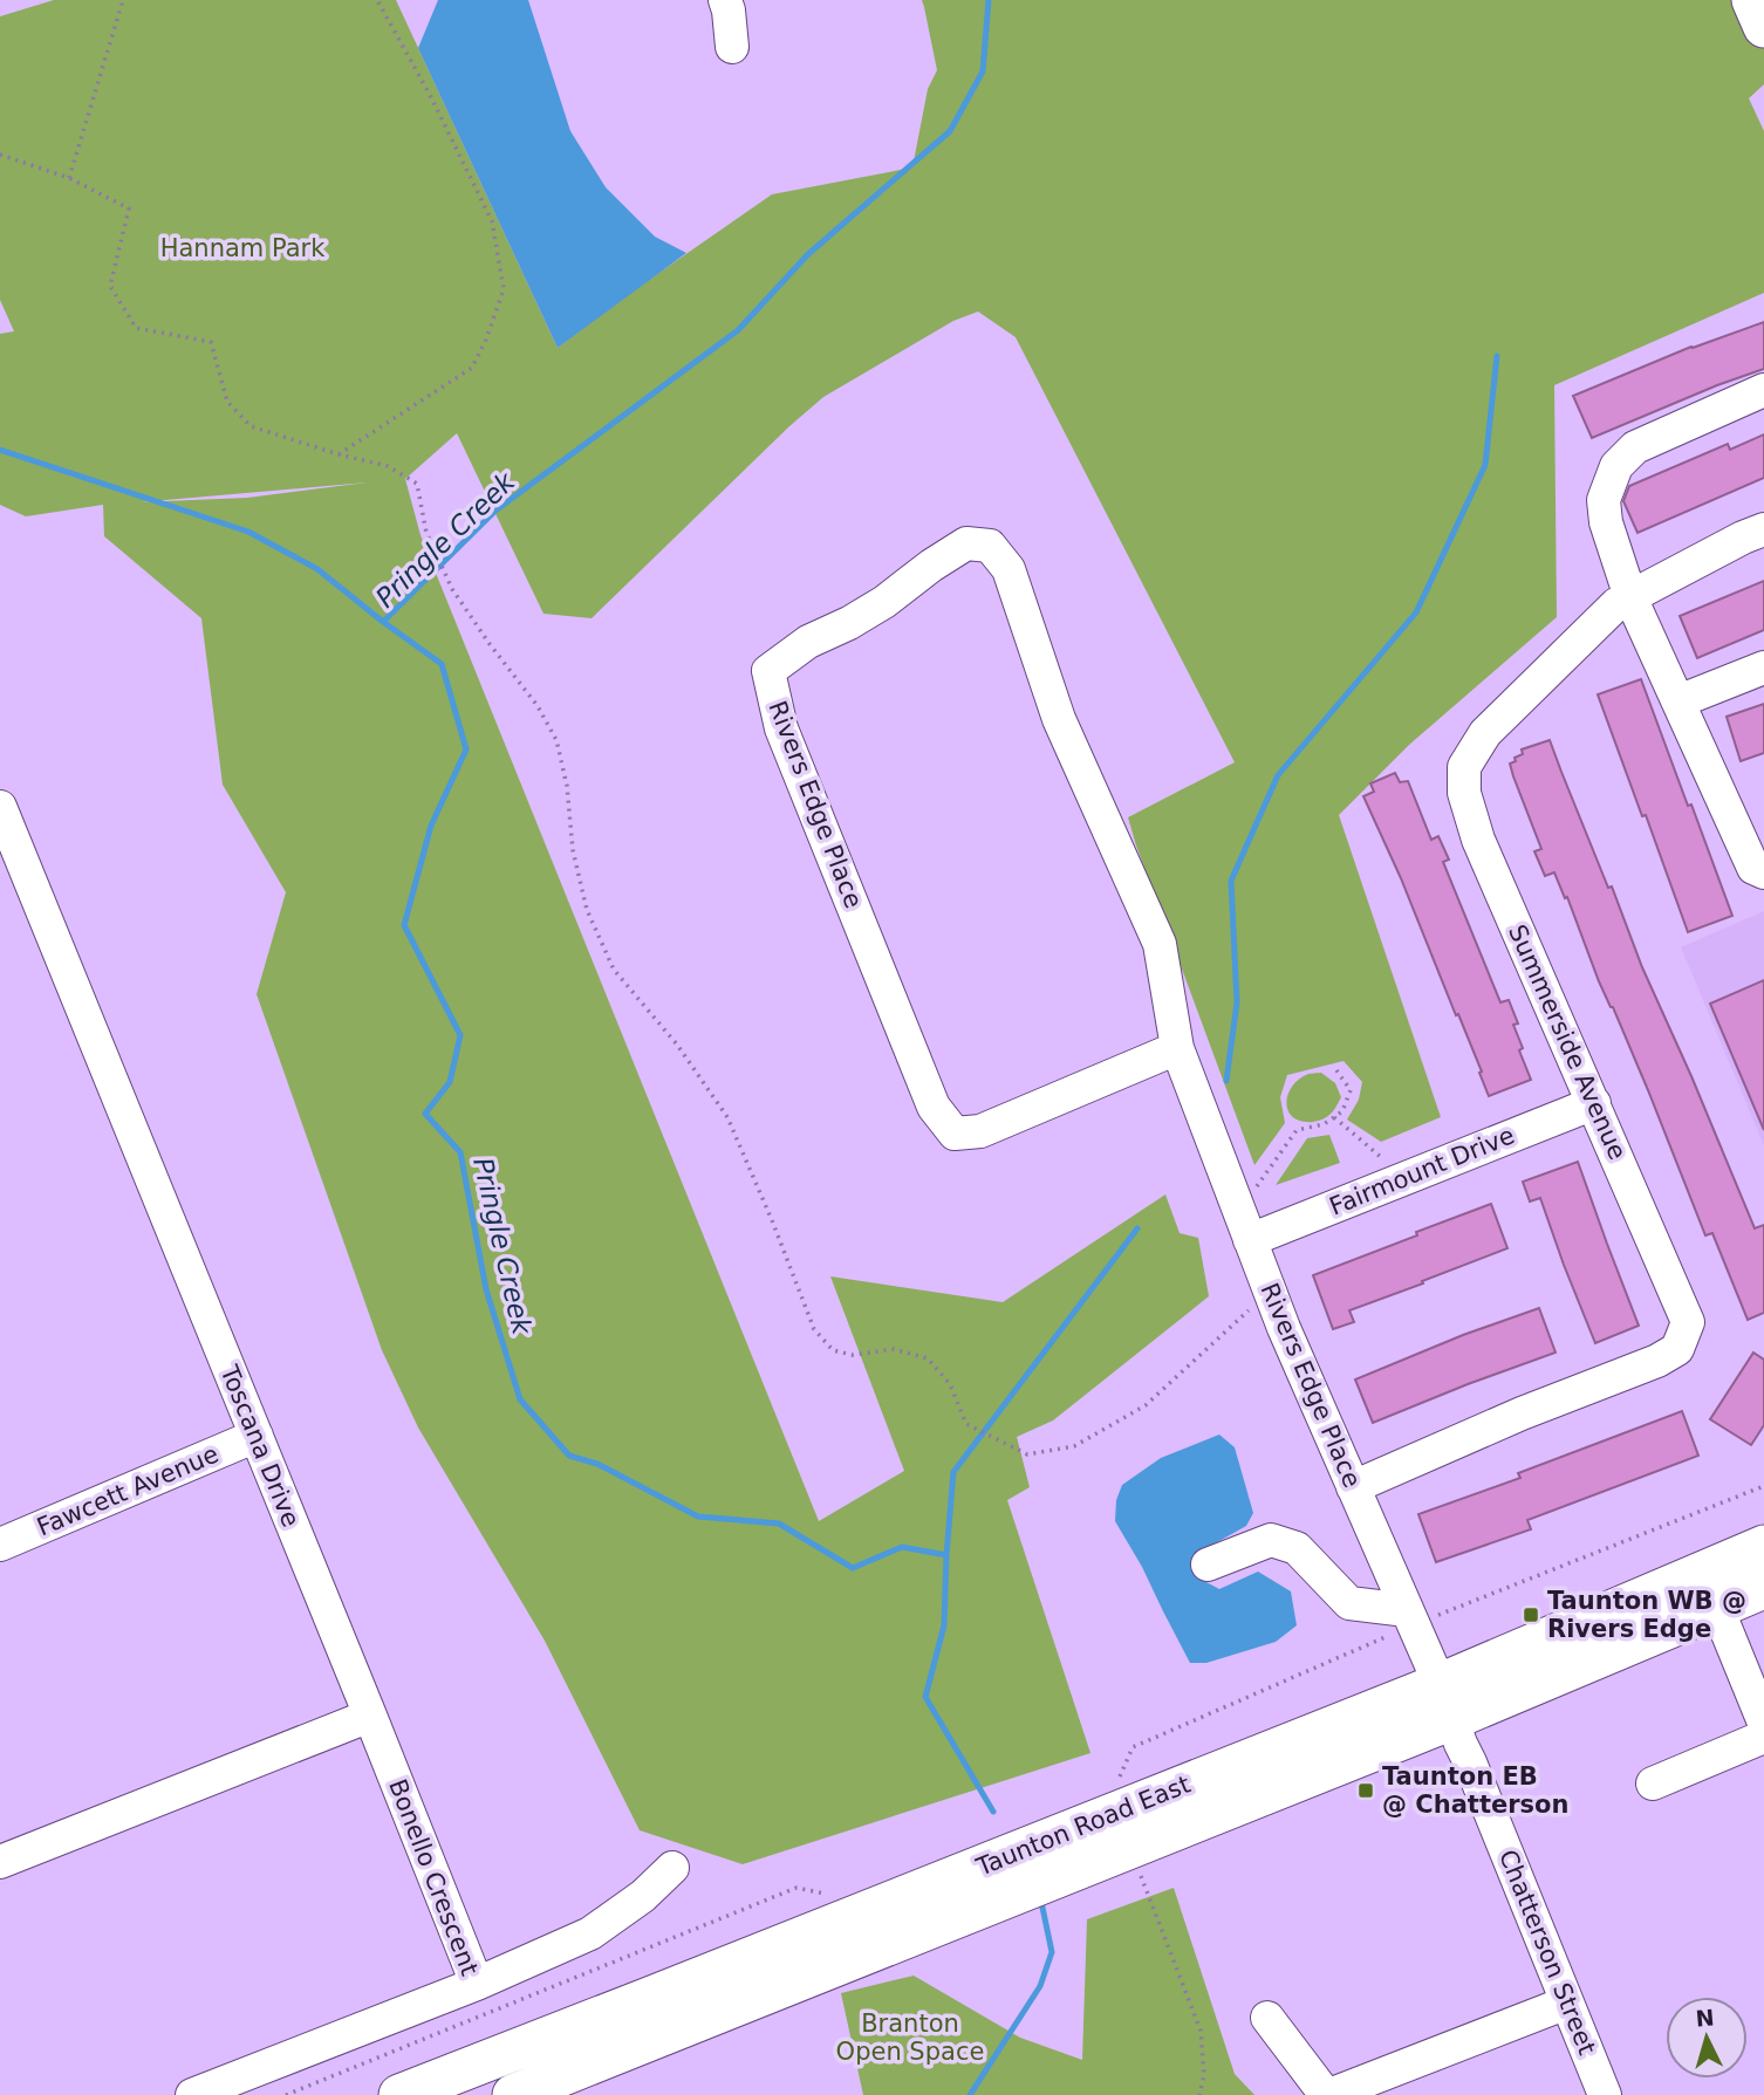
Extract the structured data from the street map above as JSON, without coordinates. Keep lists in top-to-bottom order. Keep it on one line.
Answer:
{"streets":{"main road":["Taunton Road East"],"street":["Rivers Edge Place","Summerside Avenue","Fairmount Drive","Toscana Drive","Fawcett Avenue","Bonello Crescent","Chatterson Street"]},"crossings":[["Rivers Edge Place","Summerside Avenue"],["Rivers Edge Place","Fairmount Drive"],["Rivers Edge Place","Taunton Road East"],["Rivers Edge Place","Chatterson Street"],["Summerside Avenue","Fairmount Drive"],["Toscana Drive","Fawcett Avenue"],["Toscana Drive","Bonello Crescent"],["Taunton Road East","Chatterson Street"]],"water":["Pringle Creek"],"parks":["Hannam Park","Branton Open Space"],"places":{"transit":["Taunton WB @ Rivers Edge","Taunton EB @ Chatterson"]},"north":"top"}
